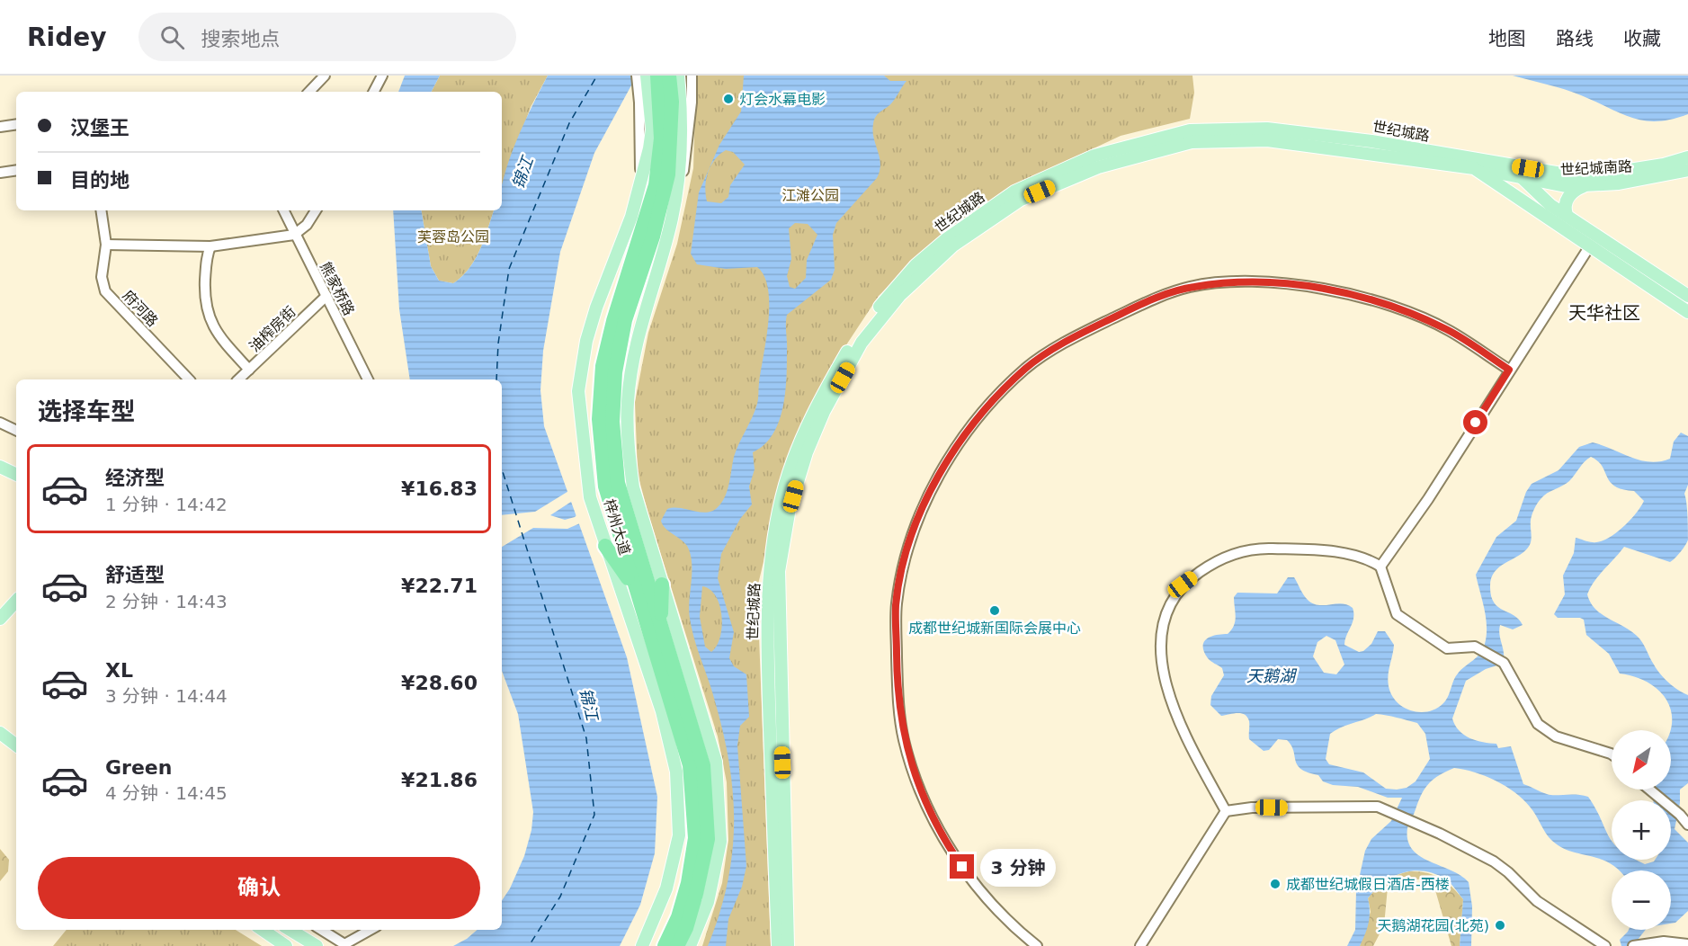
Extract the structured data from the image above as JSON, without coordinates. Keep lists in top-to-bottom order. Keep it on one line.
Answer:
{"streets":{"highway":["梓州大道"],"main road":["世纪城路","世纪城南路"],"street":["熊家桥路","府河路","油榨房街"]},"crossings":[["世纪城路","世纪城南路"],["熊家桥路","油榨房街"]],"districts":["天华社区"],"water":["锦江","天鹅湖"],"parks":["江滩公园","芙蓉岛公园"],"places":["灯会水幕电影","成都世纪城新国际会展中心","成都世纪城假日酒店-西楼","天鹅湖花园(北苑)"],"north":"bottom left","page":{"header":"Ridey","search":"搜索地点","nav":["地图","路线","收藏"],"banner":["汉堡王","目的地"],"heading":"选择车型","list":[{"name":"经济型","note":"1 分钟 · 14:42","value":"¥16.83"},{"name":"舒适型","note":"2 分钟 · 14:43","value":"¥22.71"},{"name":"XL","note":"3 分钟 · 14:44","value":"¥28.60"},{"name":"Green","note":"4 分钟 · 14:45","value":"¥21.86"}],"map_buttons":["+","−"],"buttons":"确认","bubble":"3 分钟"}}
